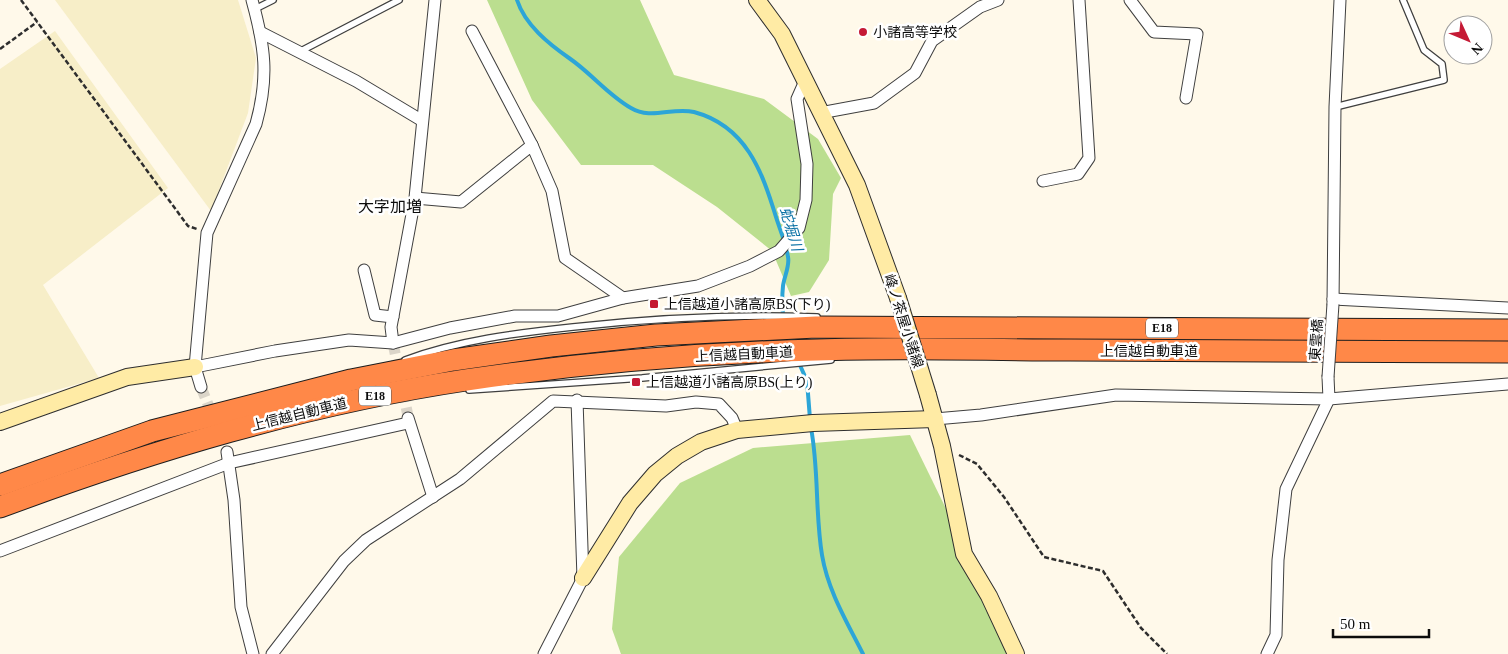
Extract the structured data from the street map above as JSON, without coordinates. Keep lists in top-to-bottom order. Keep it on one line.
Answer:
{"streets":{"highway":["E18","上信越自動車道"],"main road":["峰ノ茶屋小諸線"],"street":["東雲橋"]},"districts":["大字加増"],"water":["蛇堀川"],"places":{"other":["小諸高等学校"],"transit":["上信越道小諸高原BS(下り)","上信越道小諸高原BS(上り)"]},"scale_bar":"50 m","north":"bottom right"}
